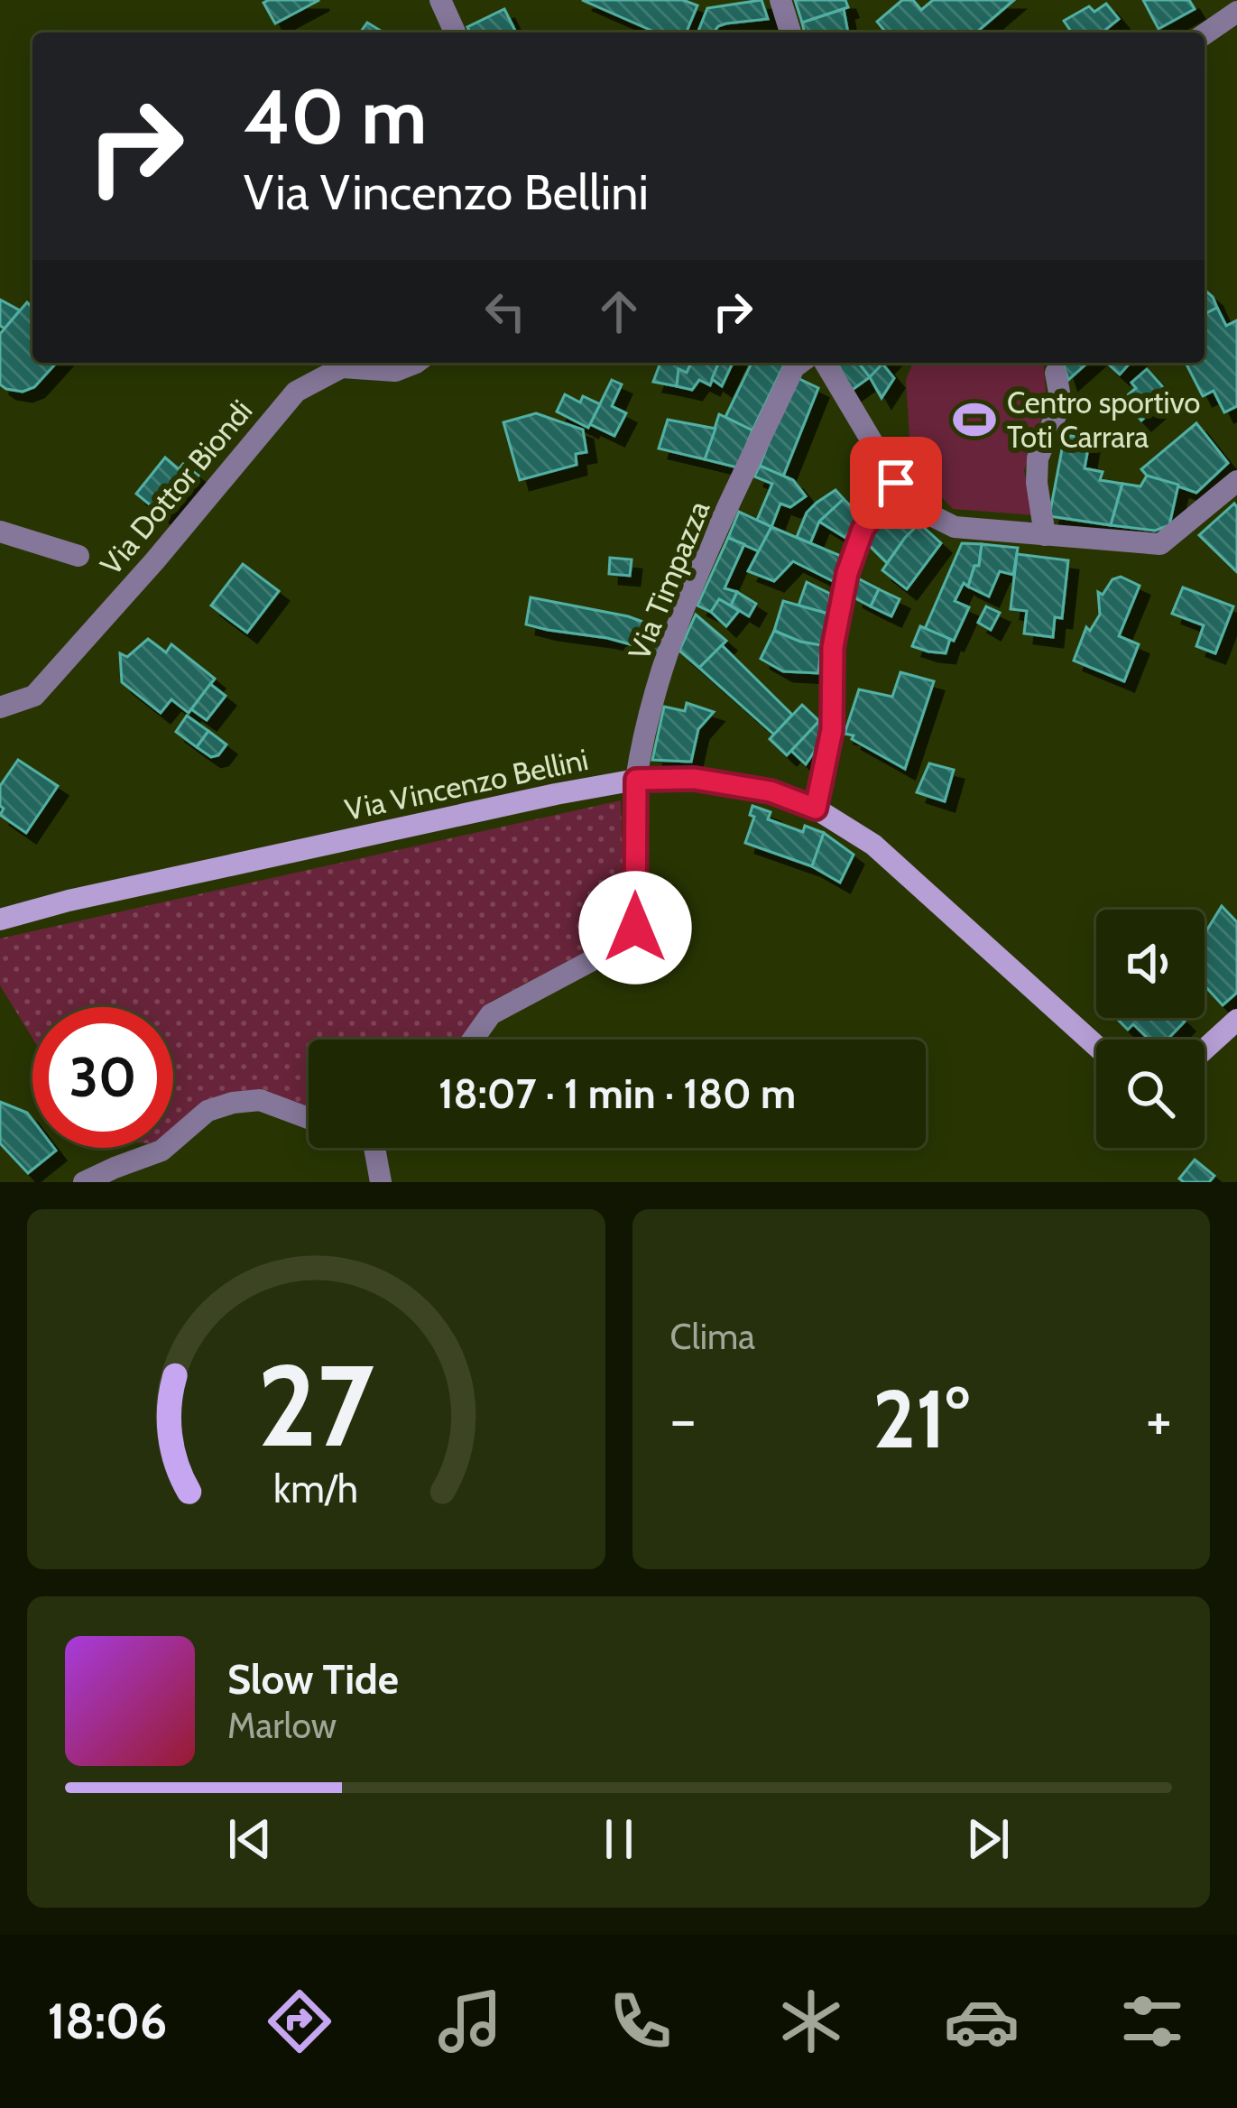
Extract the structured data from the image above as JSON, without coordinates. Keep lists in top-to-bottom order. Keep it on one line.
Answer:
{"streets":{"street":["Via Dottor Biondi","Via Timpazza","Via Vincenzo Bellini"]},"crossings":[["Via Timpazza","Via Vincenzo Bellini"]],"places":{"sports":["Centro sportivo Toti Carrara"]},"page":{"turn":["40 m","Via Vincenzo Bellini"],"limit":"30","trip":"18:07 · 1 min · 180 m","tile":"Clima","heat":["−","21°","+"],"song":["Slow Tide","Marlow"],"tabs":"18:06","gauge":["27","km/h"]}}
